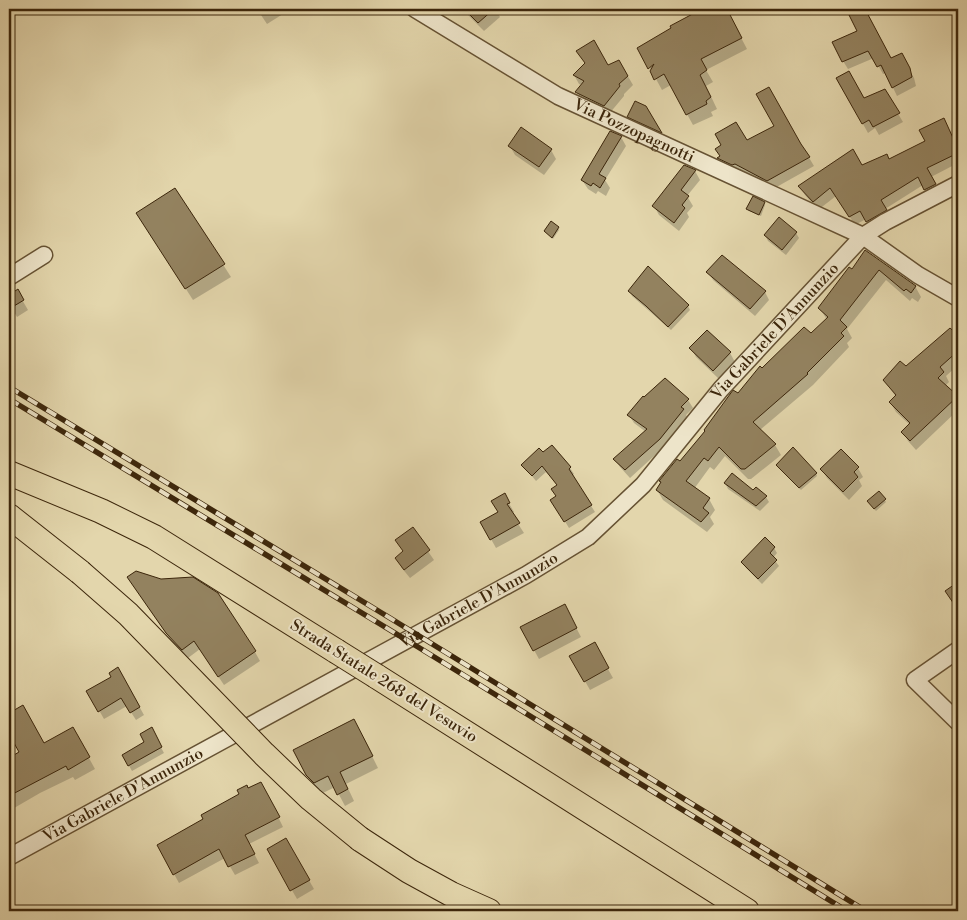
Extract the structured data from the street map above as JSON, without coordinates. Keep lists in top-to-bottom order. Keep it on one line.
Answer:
{"streets":{"highway":["Strada Statale 268 del Vesuvio"],"street":["Via Pozzopagnotti","Via Gabriele D'Annunzio"]},"crossings":[["Via Pozzopagnotti","Via Gabriele D'Annunzio"]]}
